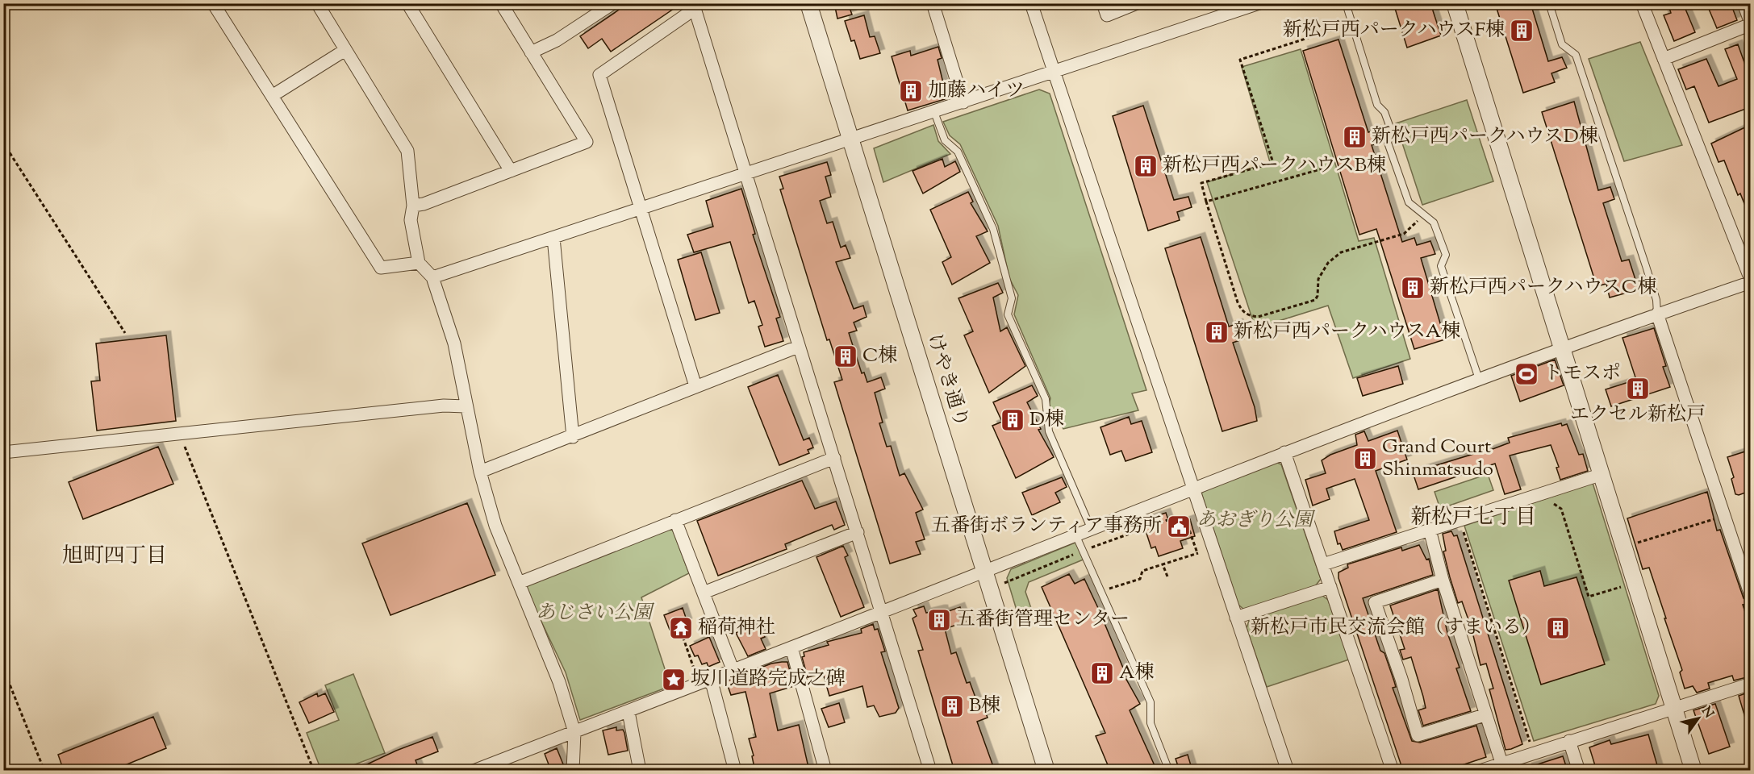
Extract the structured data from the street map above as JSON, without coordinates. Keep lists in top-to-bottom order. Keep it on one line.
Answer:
{"streets":{"street":["けやき通り"]},"districts":["新松戸七丁目","旭町四丁目"],"parks":["あおぎり公園","あじさい公園"],"places":{"building":["新松戸西パークハウスF棟","加藤ハイツ","新松戸西パークハウスD棟","新松戸西パークハウスB棟","新松戸西パークハウスC棟","新松戸西パークハウスA棟","C棟","エクセル新松戸","D棟","Grand Court Shinmatsudo","五番街管理センター","新松戸市民交流会館（すまいる）","A棟","B棟"],"sports":["トモスポ"],"public building":["五番街ボランティア事務所"],"temple":["稲荷神社"],"place":["坂川道路完成之碑"]},"north":"top right"}
